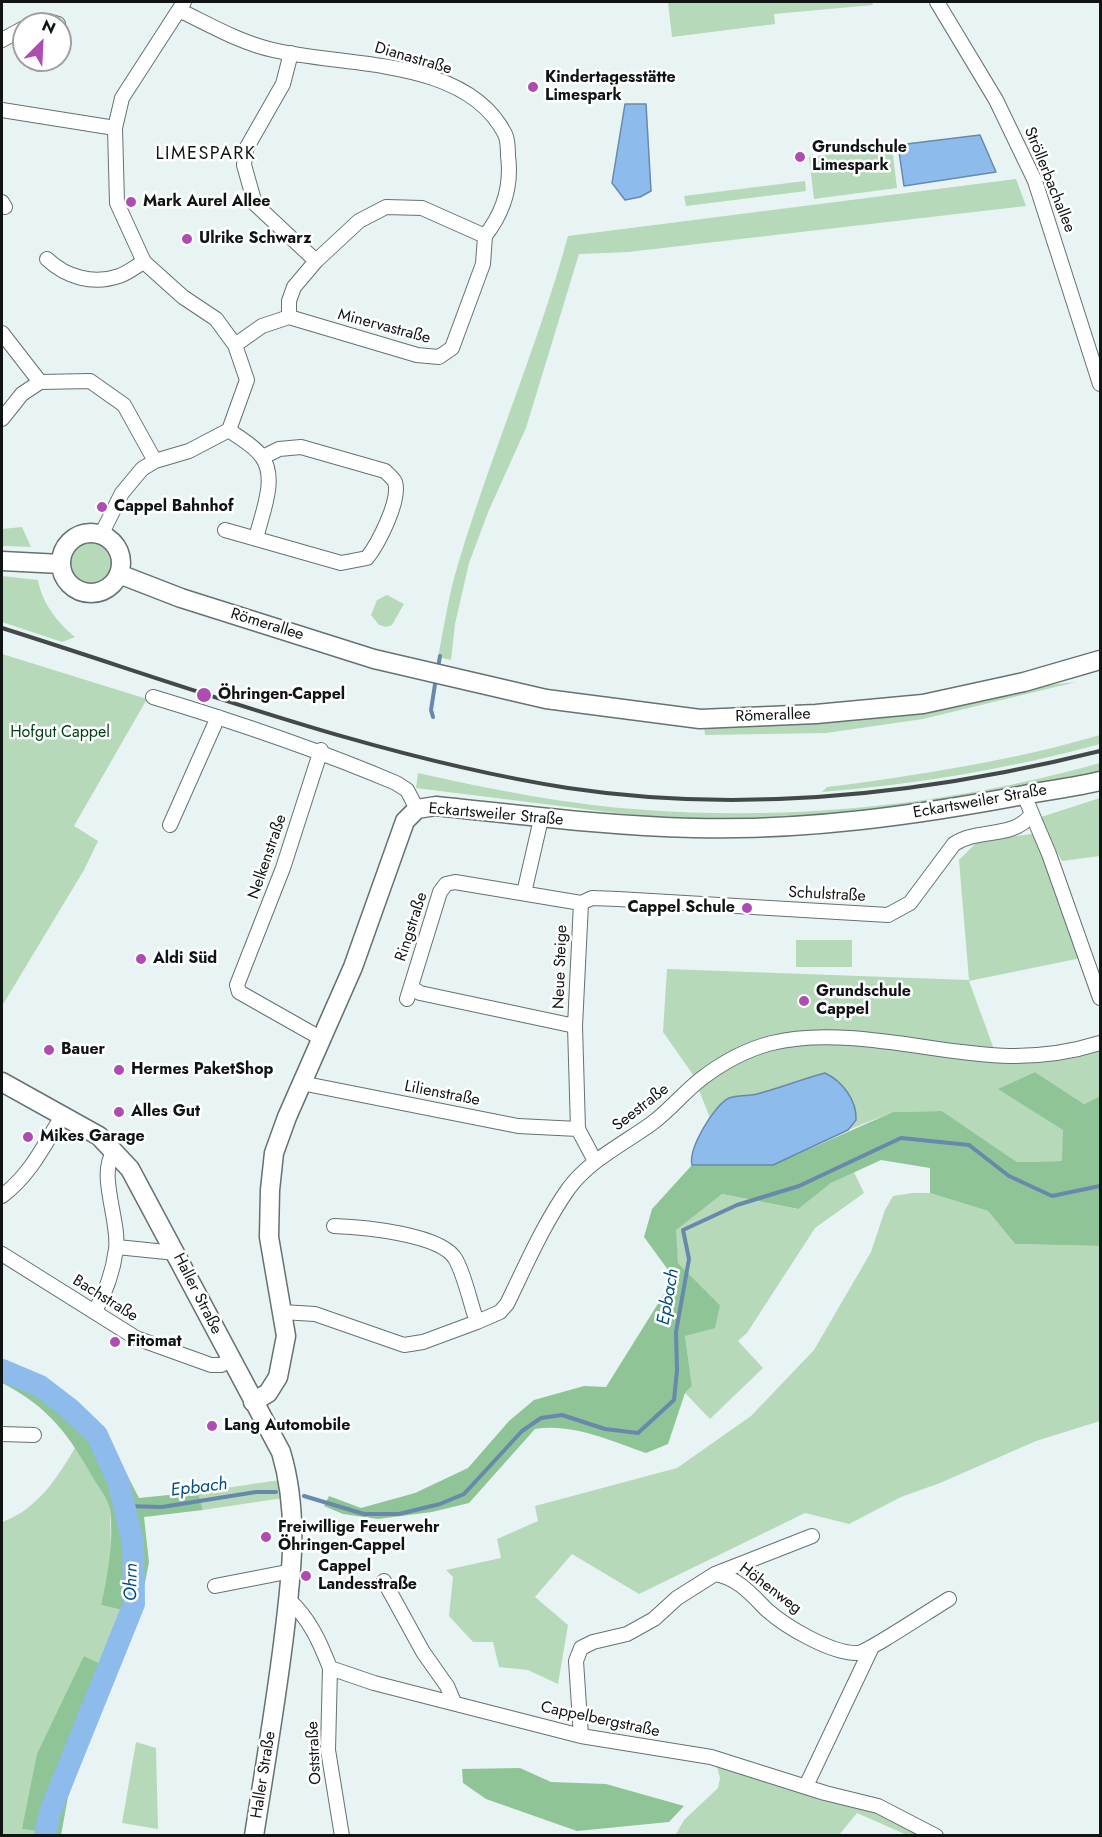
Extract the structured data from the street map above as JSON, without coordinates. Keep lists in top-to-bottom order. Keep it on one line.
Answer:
{"streets":{"street":["Dianastraße","Ströllerbachallee","Minervastraße","Römerallee","Eckartsweiler Straße","Nelkenstraße","Schulstraße","Ringstraße","Neue Steige","Lilienstraße","Seestraße","Haller Straße","Bachstraße","Höhenweg","Cappelbergstraße","Oststraße"]},"crossings":[["Dianastraße","Minervastraße"],["Eckartsweiler Straße","Nelkenstraße"],["Eckartsweiler Straße","Lilienstraße"],["Eckartsweiler Straße","Seestraße"],["Eckartsweiler Straße","Haller Straße"],["Schulstraße","Neue Steige"],["Ringstraße","Neue Steige"],["Neue Steige","Lilienstraße"],["Neue Steige","Seestraße"],["Haller Straße","Bachstraße"],["Cappelbergstraße","Oststraße"]],"districts":["LIMESPARK"],"water":["Epbach","Ohrn"],"parks":["Hofgut Cappel"],"places":["Kindertagesstätte Limespark","Grundschule Limespark","Mark Aurel Allee","Ulrike Schwarz","Cappel Bahnhof","Öhringen-Cappel","Cappel Schule","Aldi Süd","Grundschule Cappel","Bauer","Hermes PaketShop","Alles Gut","Mikes Garage","Fitomat","Lang Automobile","Freiwillige Feuerwehr Öhringen-Cappel","Cappel Landesstraße"],"north":"top right"}
